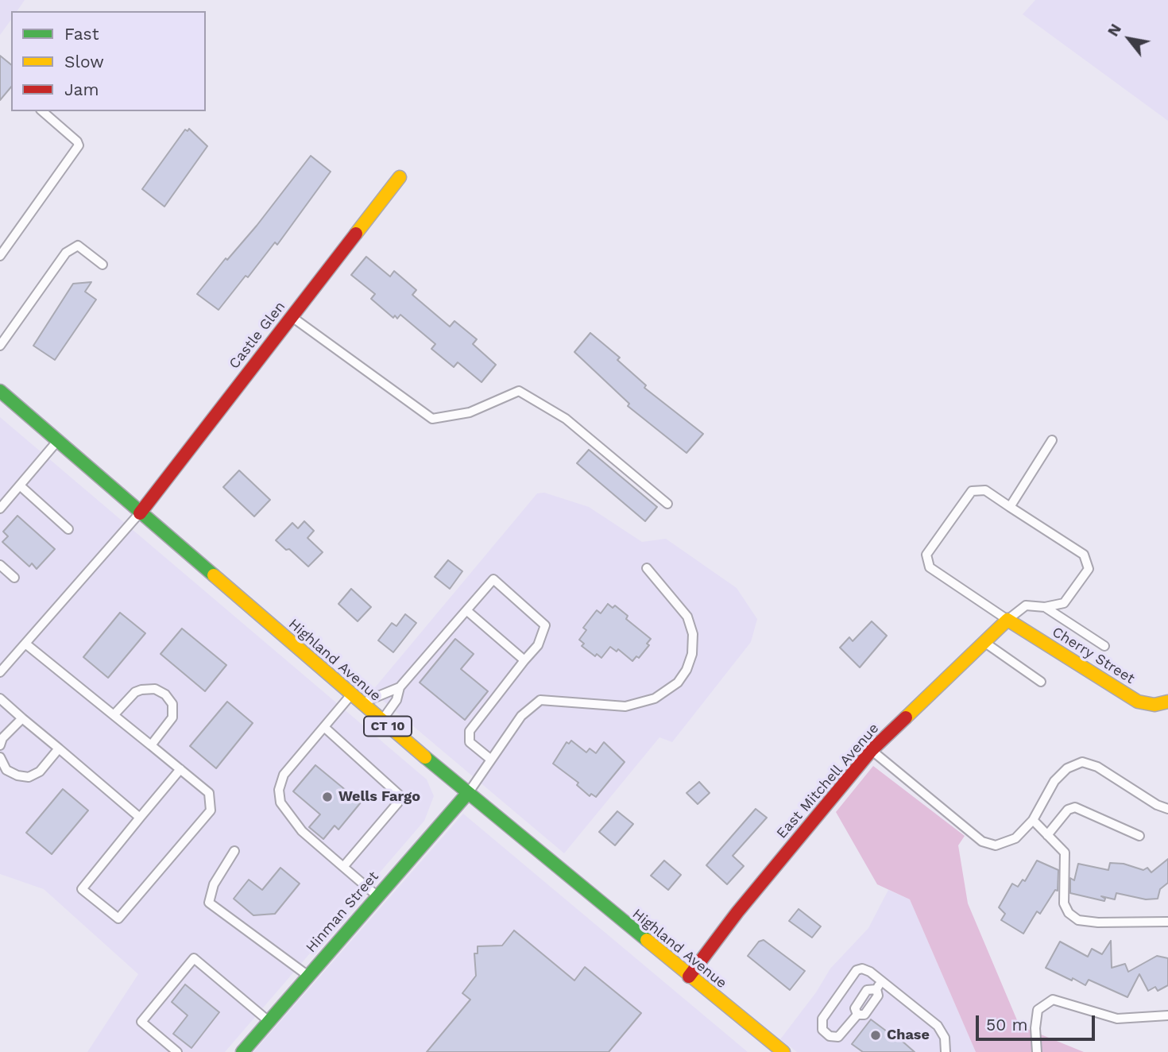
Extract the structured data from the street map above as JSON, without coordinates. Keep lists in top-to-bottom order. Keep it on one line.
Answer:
{"streets":{"main road":["Castle Glen","Cherry Street","Highland Avenue","CT 10","East Mitchell Avenue","Hinman Street"]},"crossings":[["Castle Glen","Highland Avenue"],["Cherry Street","East Mitchell Avenue"],["Highland Avenue","East Mitchell Avenue"],["Highland Avenue","Hinman Street"]],"places":["Wells Fargo","Chase"],"legend":["Fast","Slow","Jam"],"scale_bar":"50 m","north":"top left"}
